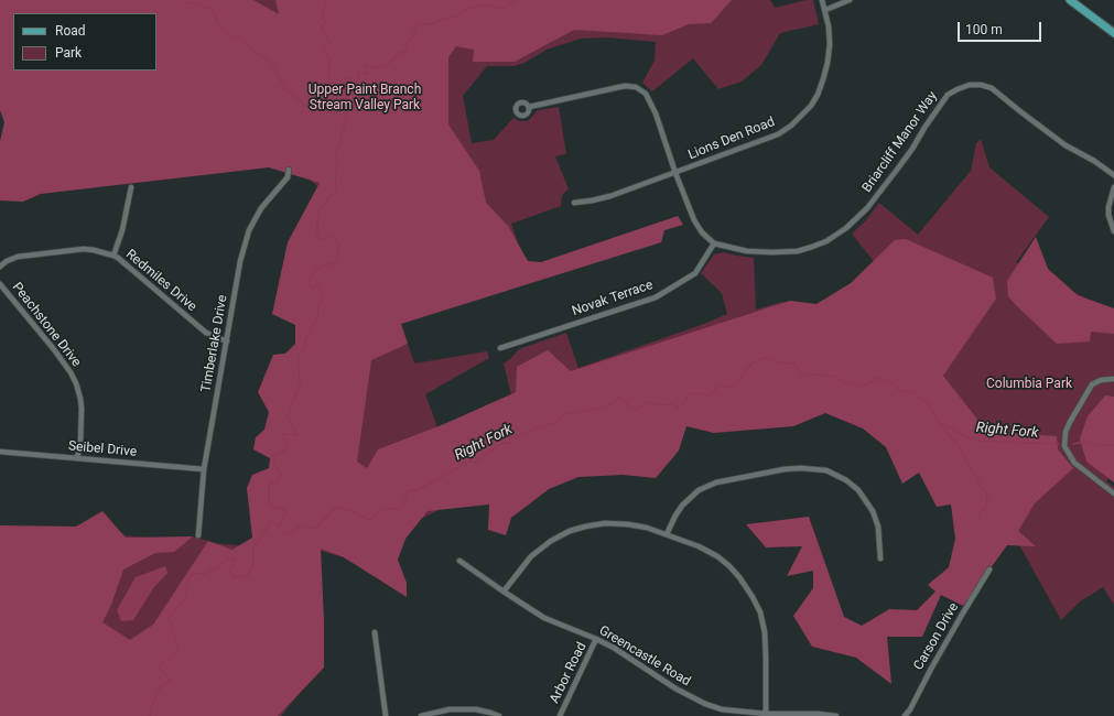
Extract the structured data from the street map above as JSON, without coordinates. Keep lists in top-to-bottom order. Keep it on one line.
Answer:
{"streets":{"street":["Lions Den Road","Briarcliff Manor Way","Redmiles Drive","Novak Terrace","Peachstone Drive","Timberlake Drive","Seibel Drive","Carson Drive","Greencastle Road","Arbor Road"]},"crossings":[["Briarcliff Manor Way","Novak Terrace"],["Redmiles Drive","Timberlake Drive"],["Peachstone Drive","Seibel Drive"],["Timberlake Drive","Seibel Drive"],["Greencastle Road","Arbor Road"]],"water":["Right Fork"],"parks":["Upper Paint Branch Stream Valley Park","Columbia Park"],"legend":["Road","Park"],"scale_bar":"100 m"}
